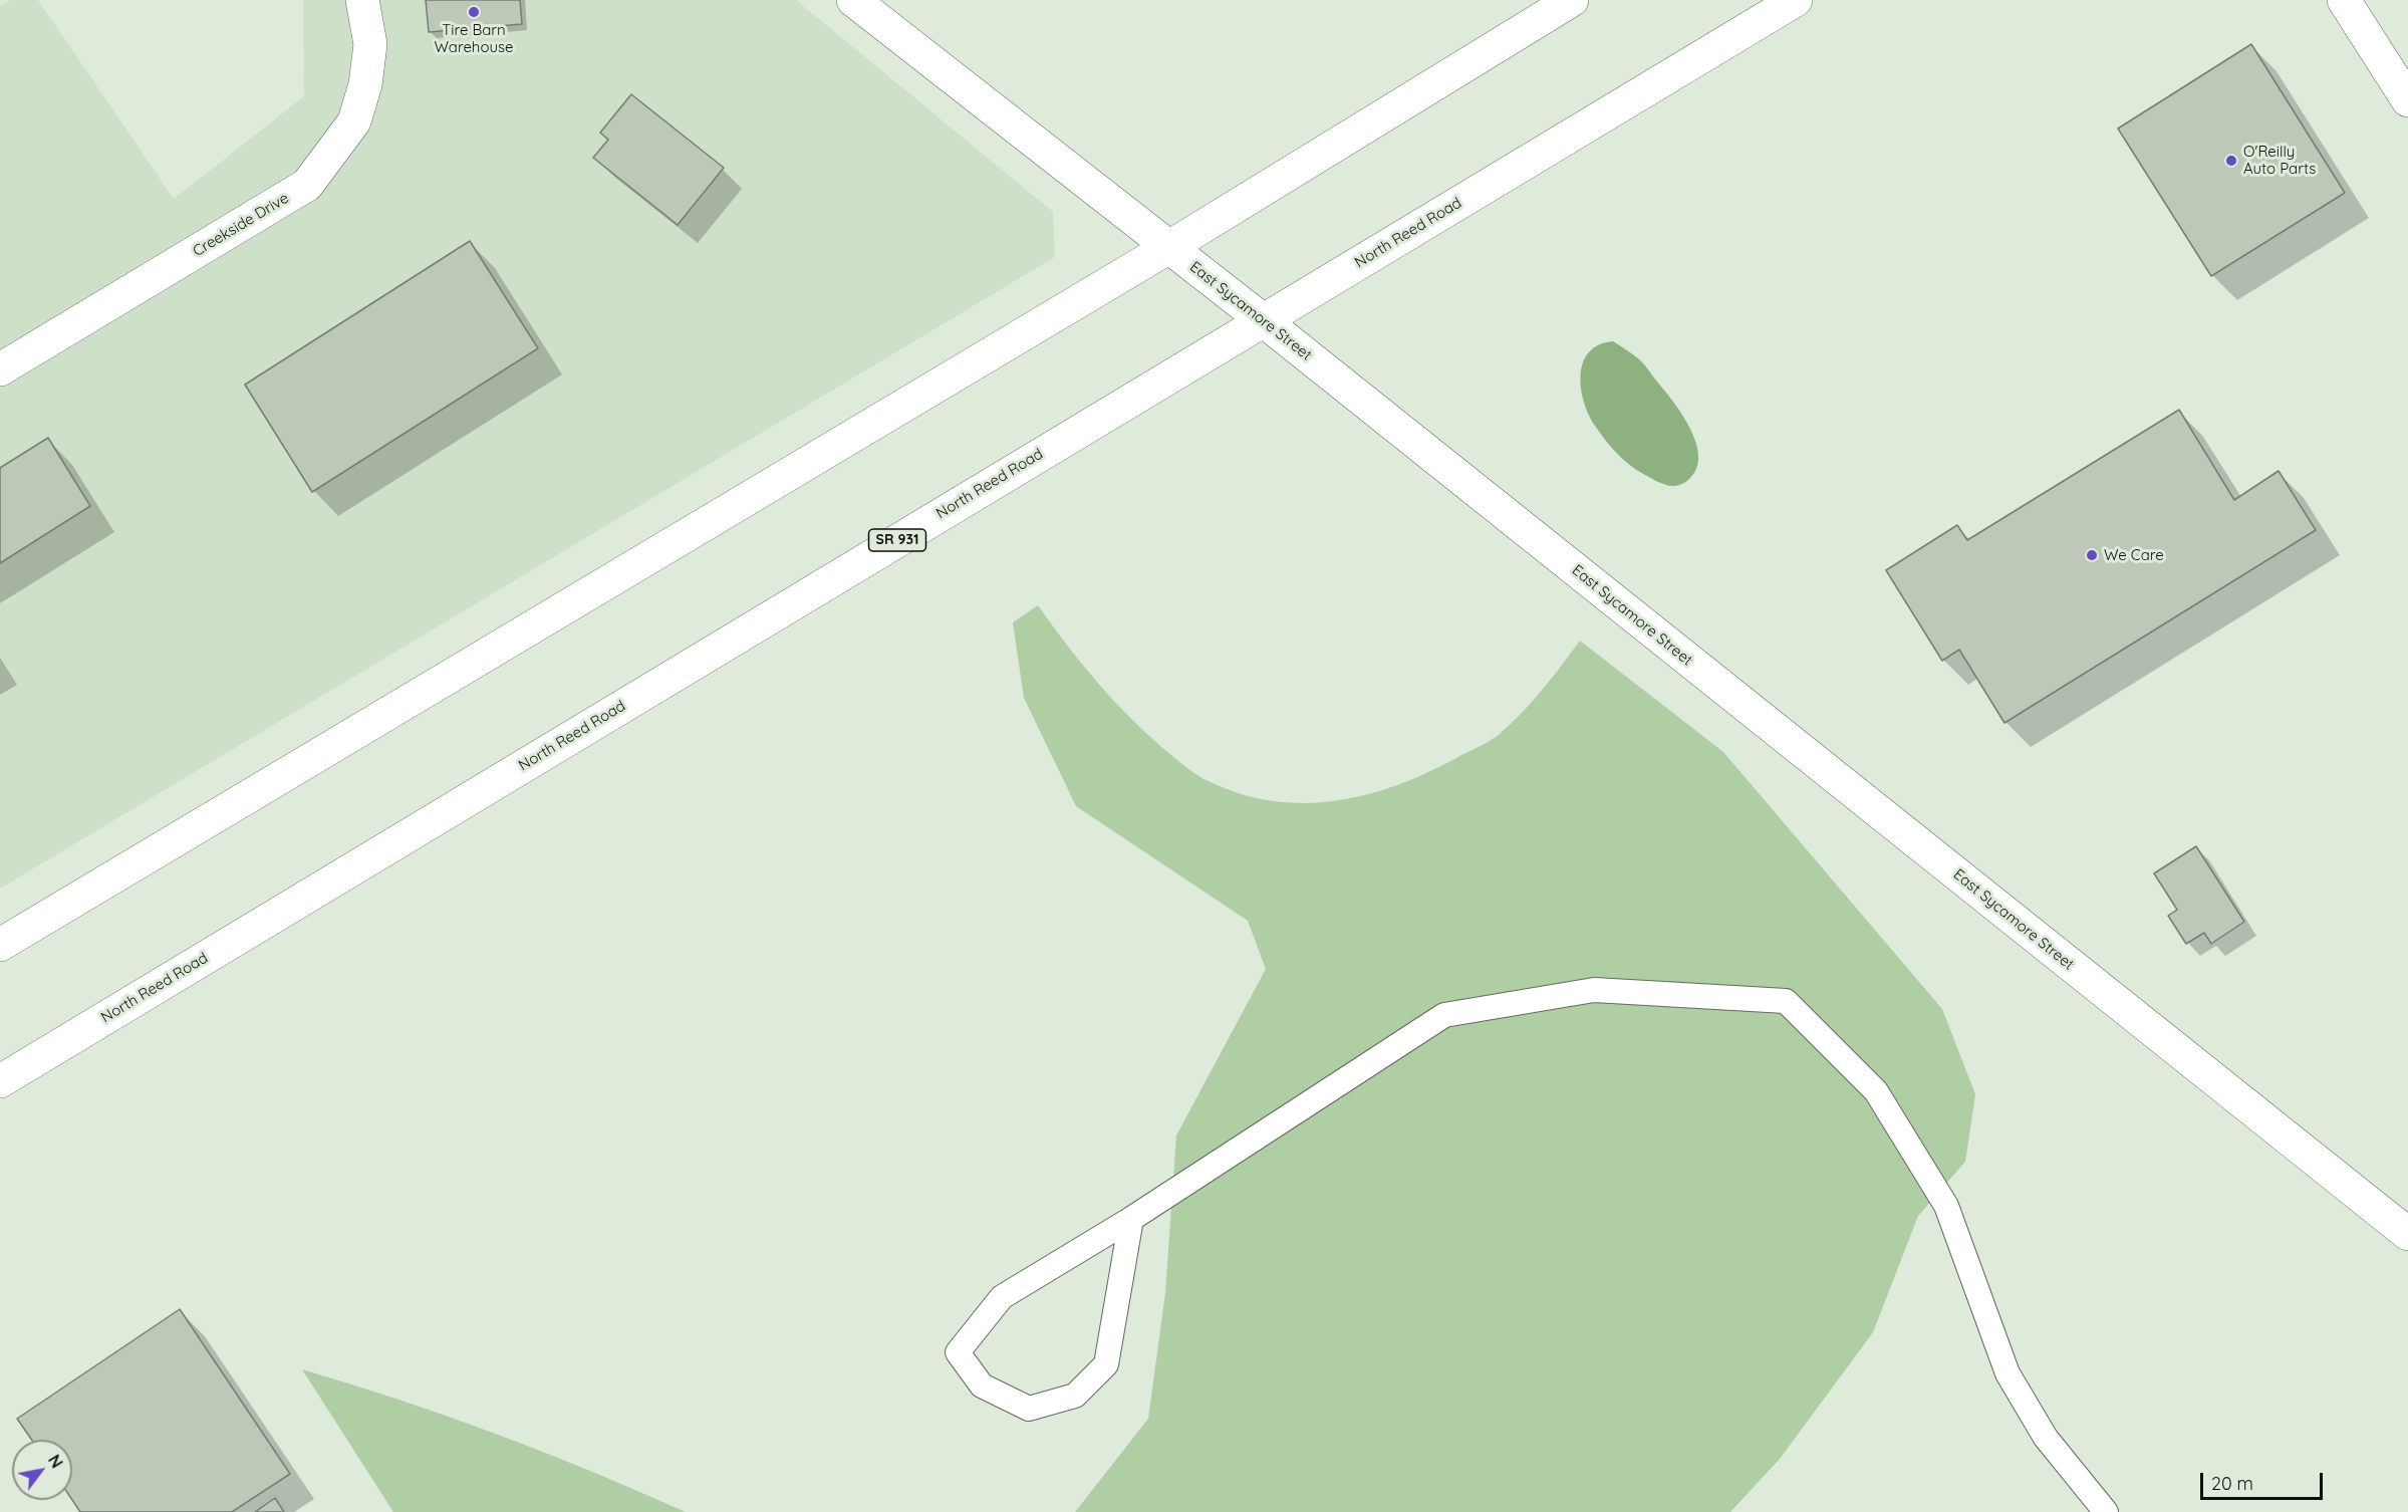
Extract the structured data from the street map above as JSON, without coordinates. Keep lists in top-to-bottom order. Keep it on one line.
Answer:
{"streets":{"main road":["Creekside Drive","North Reed Road","East Sycamore Street","SR 931"]},"crossings":[["North Reed Road","East Sycamore Street"]],"places":["Tire Barn Warehouse","O'Reilly Auto Parts","We Care"],"scale_bar":"20 m","north":"top right"}
